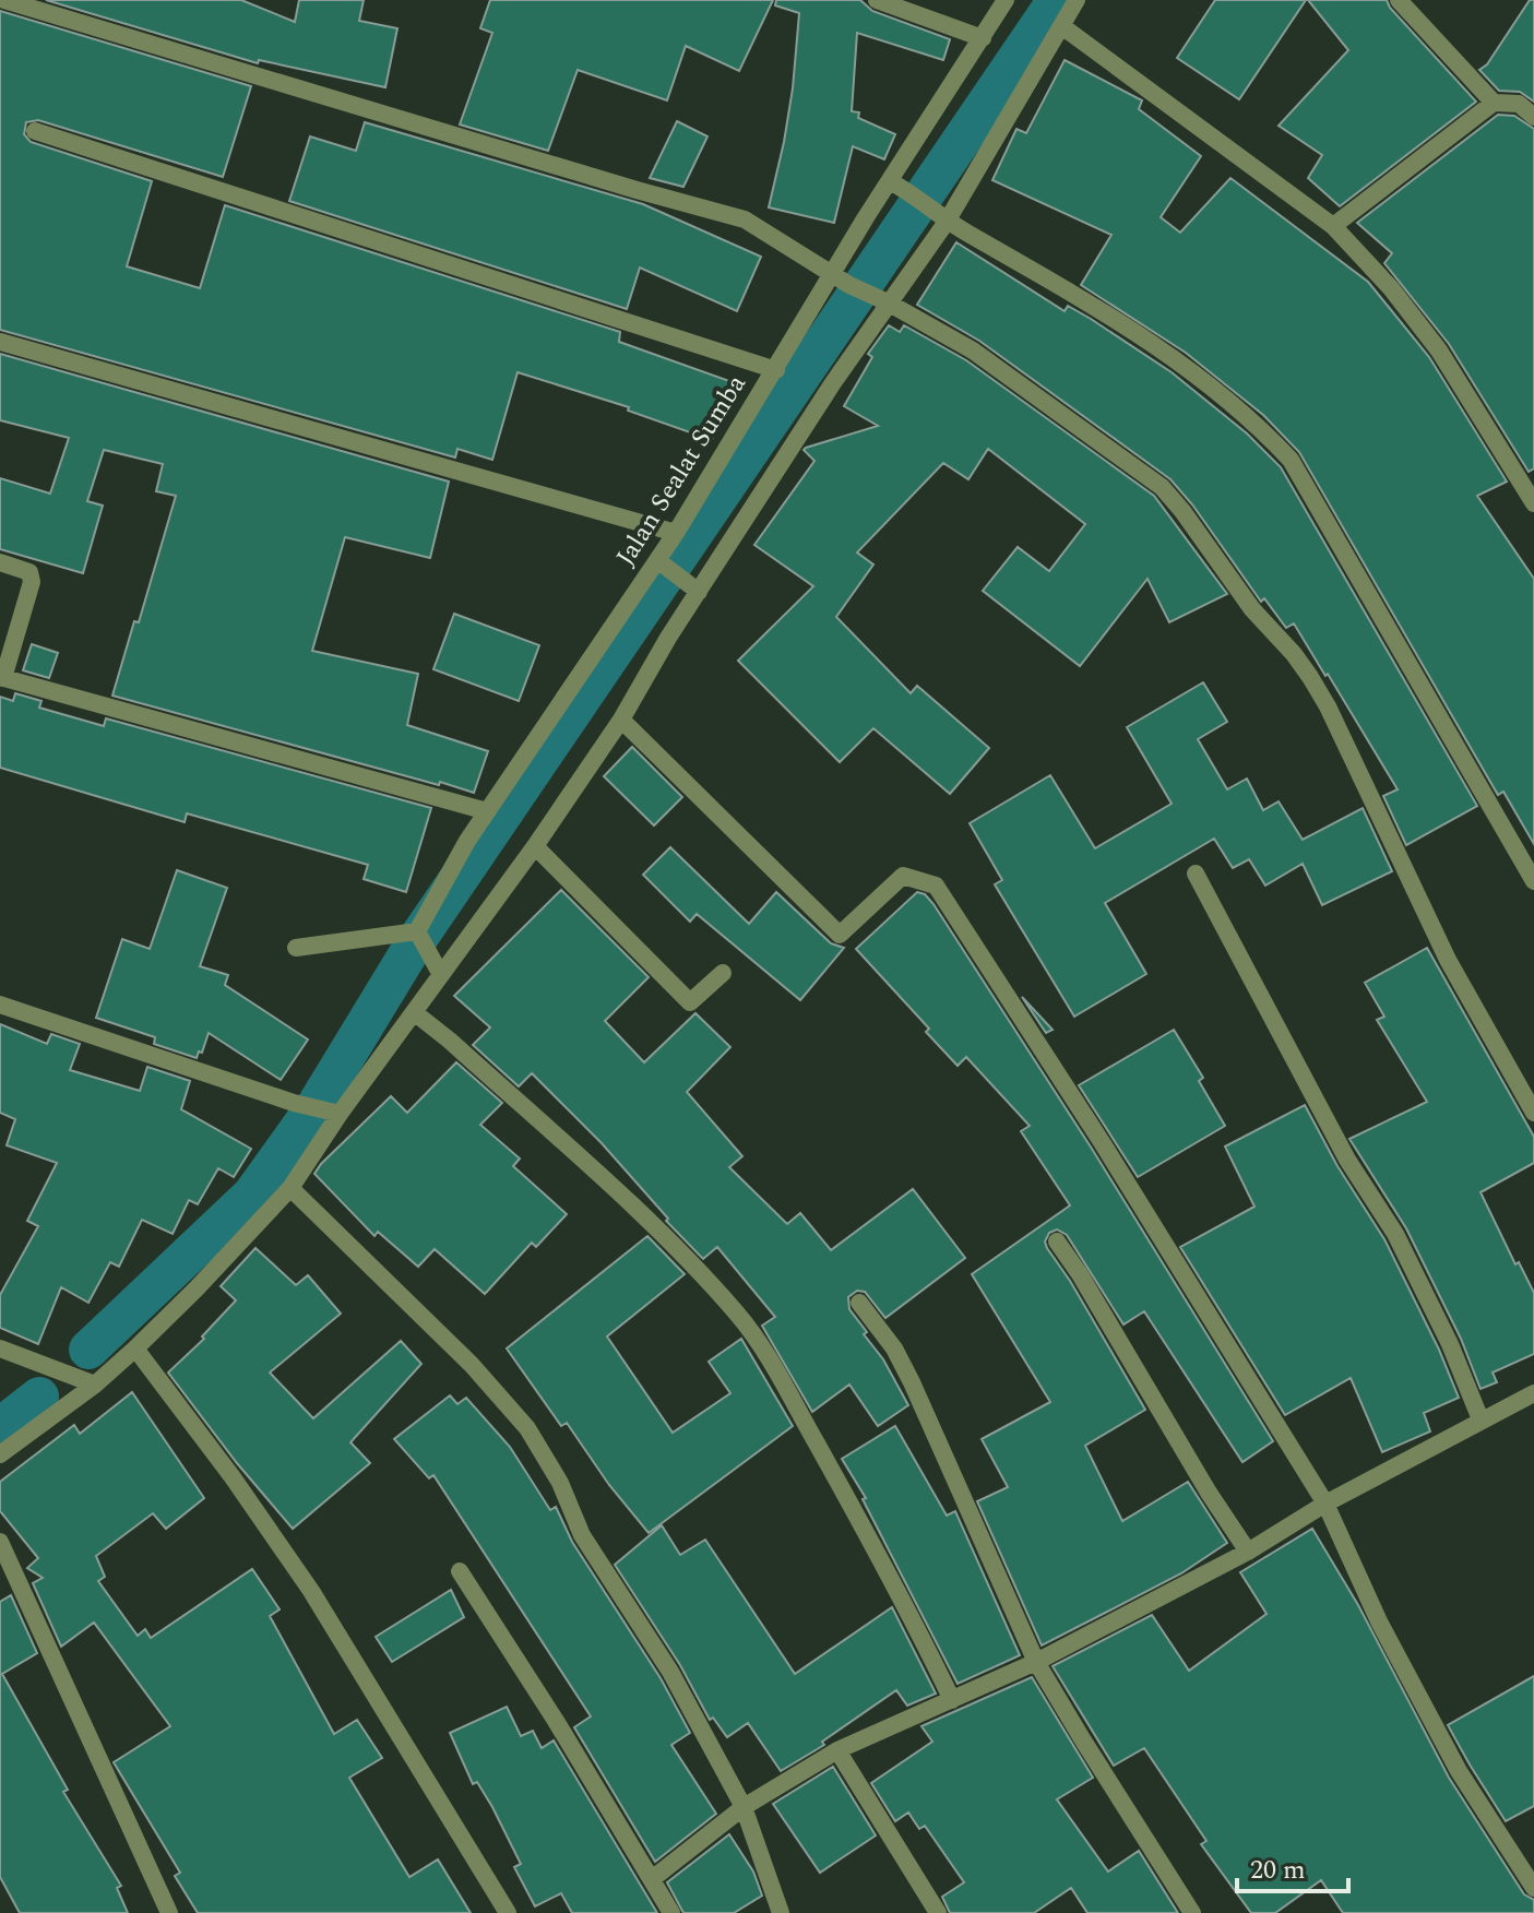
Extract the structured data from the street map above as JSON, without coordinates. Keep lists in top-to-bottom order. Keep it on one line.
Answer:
{"streets":{"street":["Jalan Sealat Sumba"]},"scale_bar":"20 m"}
